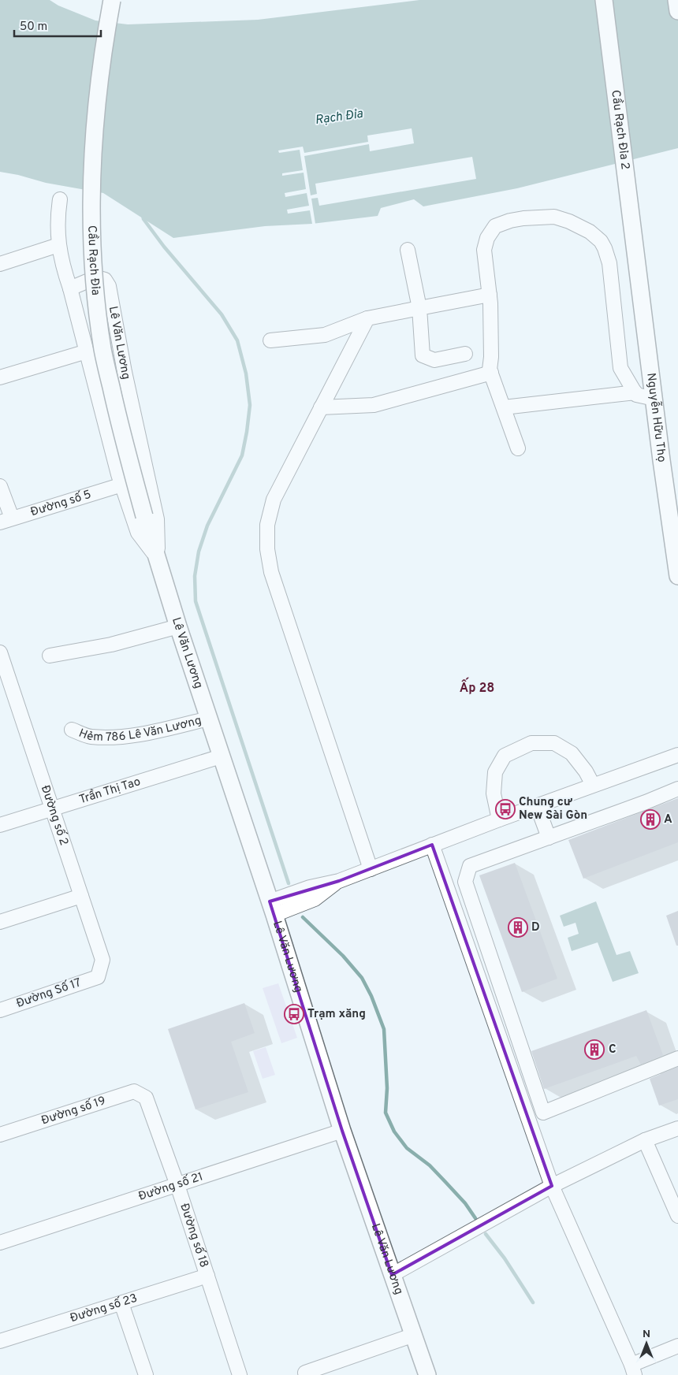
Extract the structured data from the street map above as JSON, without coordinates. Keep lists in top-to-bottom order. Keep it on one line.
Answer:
{"streets":{"main road":["Cầu Rạch Đỉa 2","Cầu Rạch Đỉa","Lê Văn Lương","Nguyễn Hữu Thọ"],"street":["Đường số 5","Hẻm 786 Lê Văn Lương","Trần Thị Tao","Đường số 2","Đường Số 17","Đường số 19","Đường số 21","Đường số 18","Đường số 23"]},"crossings":[["Cầu Rạch Đỉa 2","Nguyễn Hữu Thọ"],["Cầu Rạch Đỉa","Lê Văn Lương"],["Lê Văn Lương","Đường số 5"],["Lê Văn Lương","Hẻm 786 Lê Văn Lương"],["Lê Văn Lương","Trần Thị Tao"],["Lê Văn Lương","Đường số 21"],["Trần Thị Tao","Đường số 2"],["Đường số 2","Đường Số 17"],["Đường số 19","Đường số 18"],["Đường số 21","Đường số 18"],["Đường số 18","Đường số 23"]],"districts":["Ấp 28"],"water":["Rạch Đỉa"],"places":{"bus stop":["Chung cư New Sài Gòn","Trạm xăng"],"building":["A","D","C"]},"scale_bar":"50 m","north":"top"}
